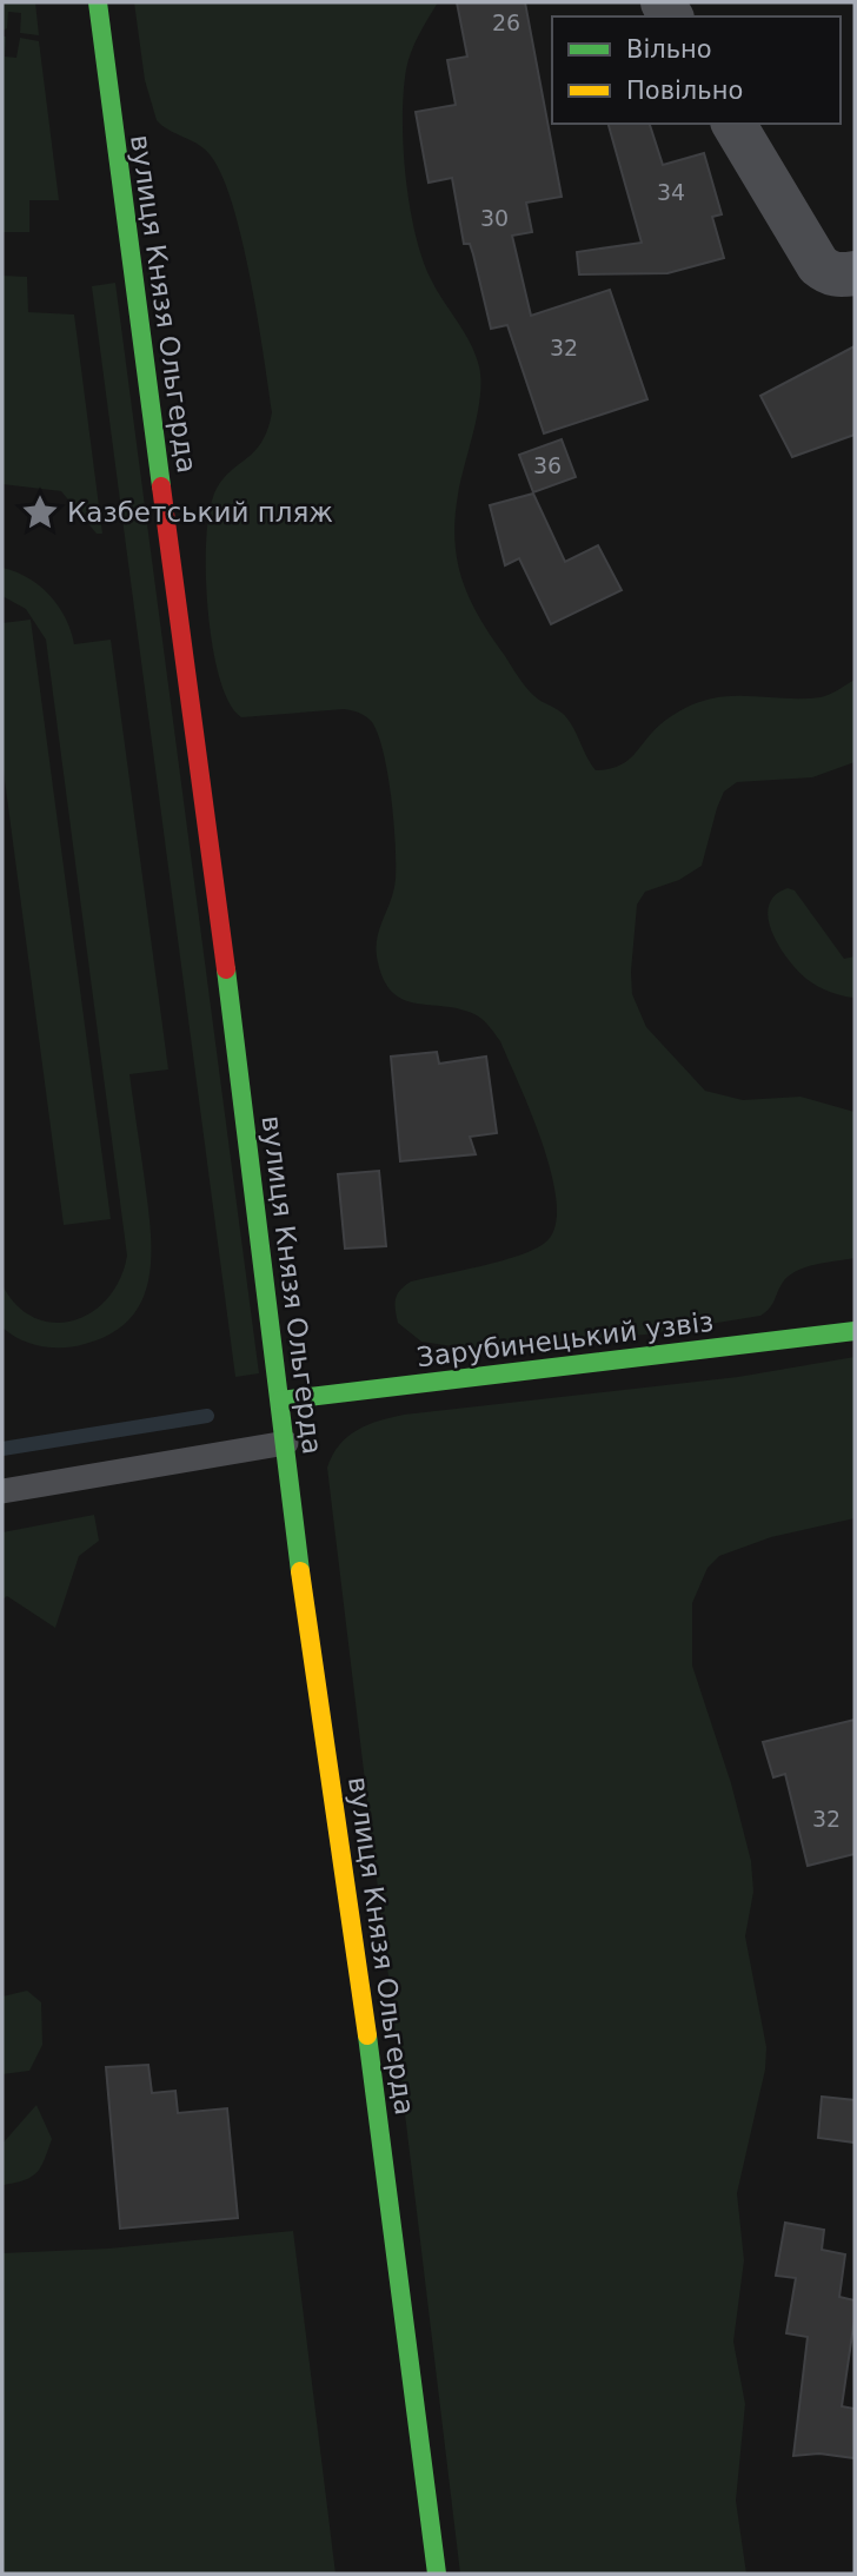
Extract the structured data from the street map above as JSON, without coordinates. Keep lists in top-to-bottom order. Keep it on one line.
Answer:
{"streets":{"street":["вулиця Князя Ольгерда","Зарубинецький узвіз"]},"crossings":[["вулиця Князя Ольгерда","Зарубинецький узвіз"]],"places":{"place":["Казбетський пляж"]},"house_numbers":["26","34","30","32","36","32"],"legend":["Вільно","Повільно"]}
